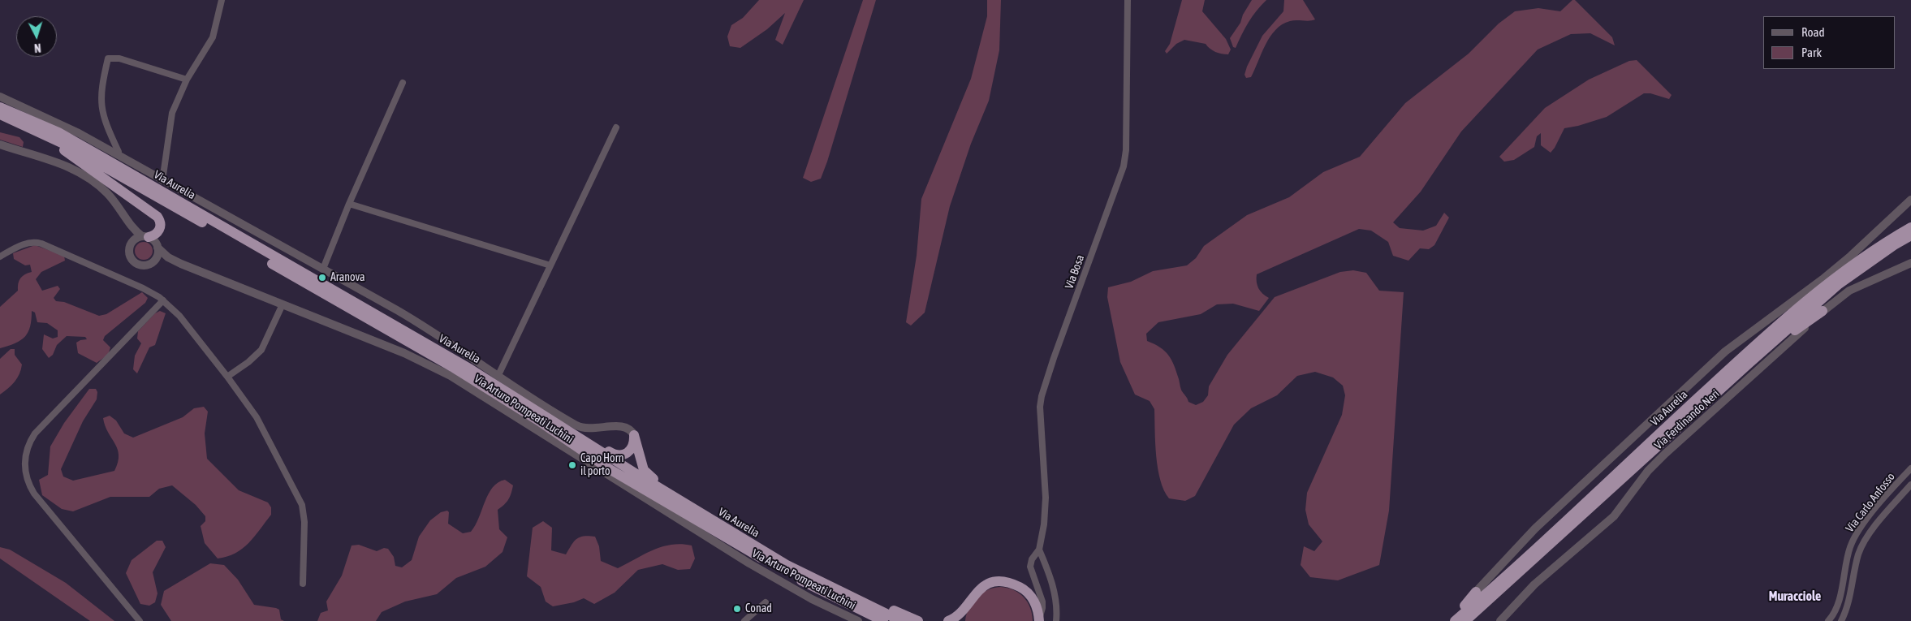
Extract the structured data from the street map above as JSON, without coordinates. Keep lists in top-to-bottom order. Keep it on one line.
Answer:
{"streets":{"highway":["Via Aurelia"],"street":["Via Bosa","Via Arturo Pompeati Luchini","Via Ferdinando Neri","Via Carlo Anfosso"]},"districts":["Muracciole"],"places":["Aranova","Capo Horn il porto","Conad"],"legend":["Road","Park"],"north":"bottom"}
